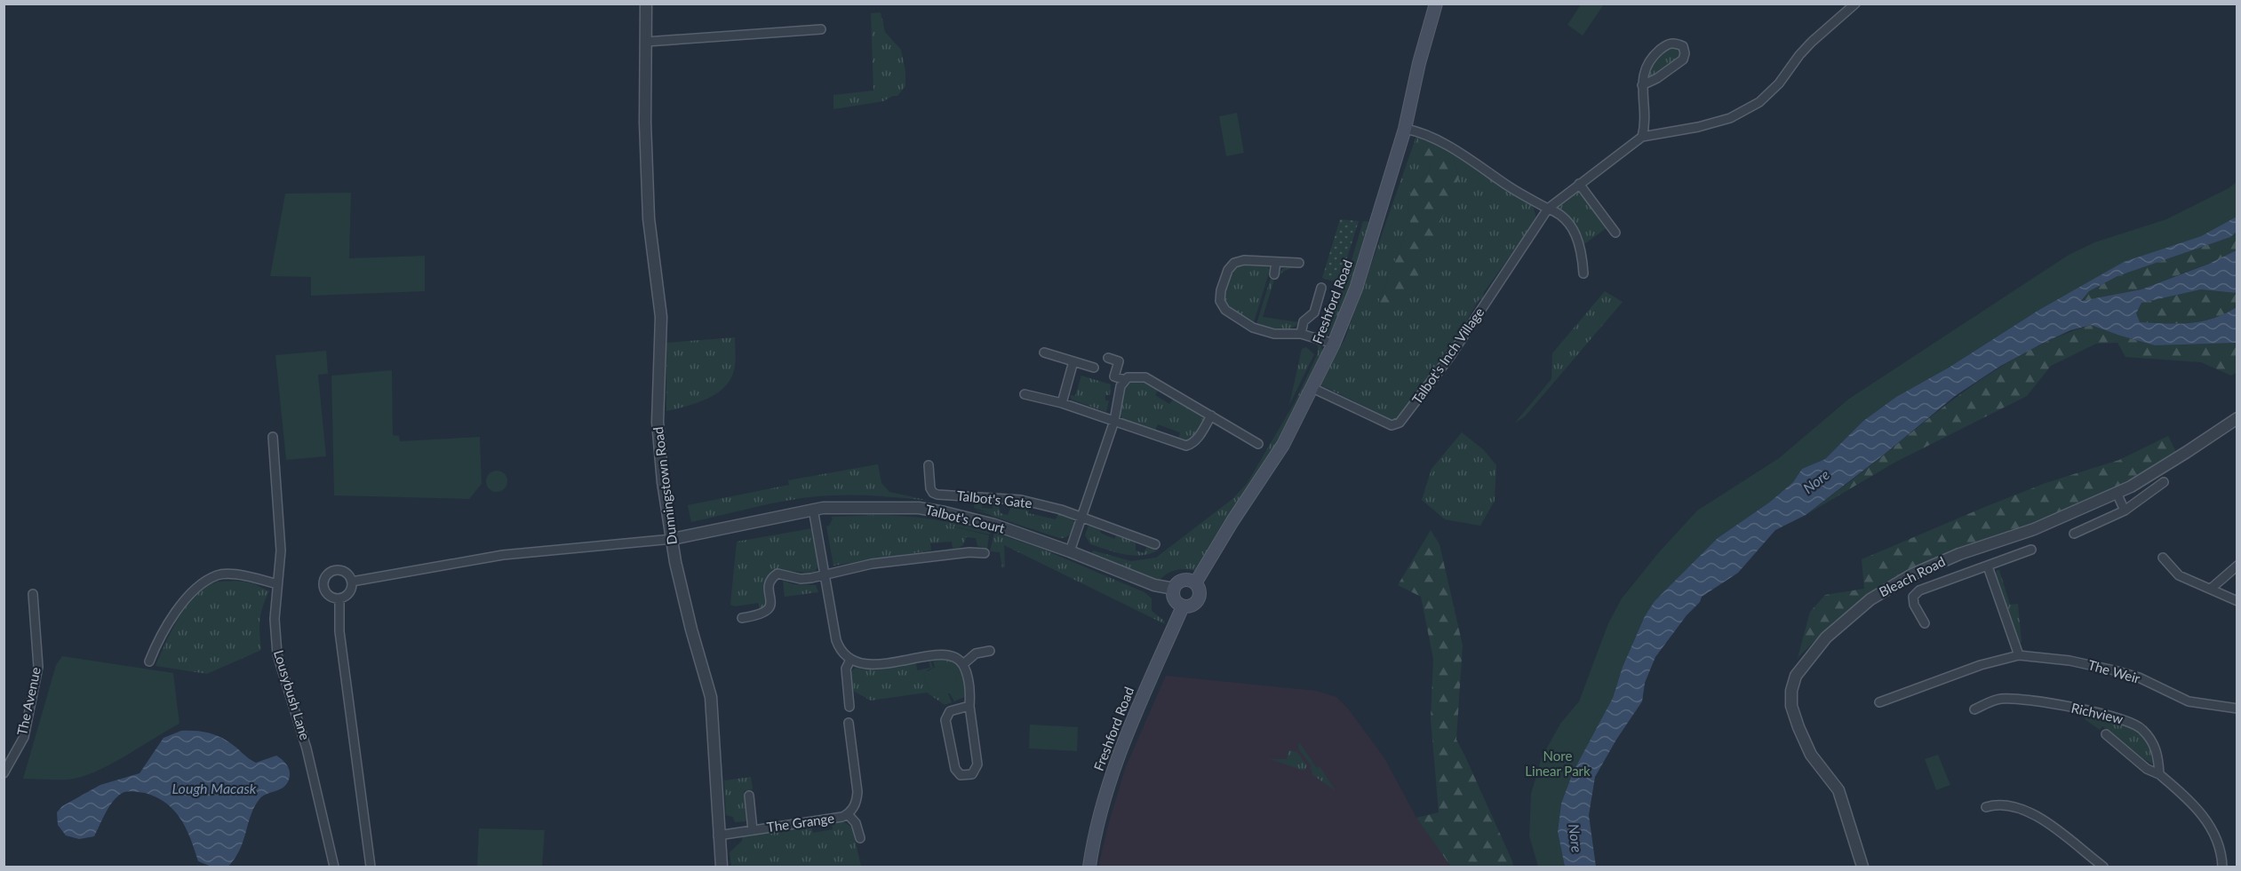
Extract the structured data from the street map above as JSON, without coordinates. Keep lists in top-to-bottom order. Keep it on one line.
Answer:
{"streets":{"main road":["Freshford Road"],"street":["Talbot's Inch Village","Dunningstown Road","Talbot's Gate","Talbot's Court","Bleach Road","The Weir","Lousybush Lane","The Avenue","Richview","The Grange"]},"crossings":[["Freshford Road","Talbot's Inch Village"],["Freshford Road","Talbot's Court"],["Dunningstown Road","Talbot's Court"],["Dunningstown Road","The Grange"]],"water":["Nore","Lough Macask"],"parks":["Nore Linear Park"]}
